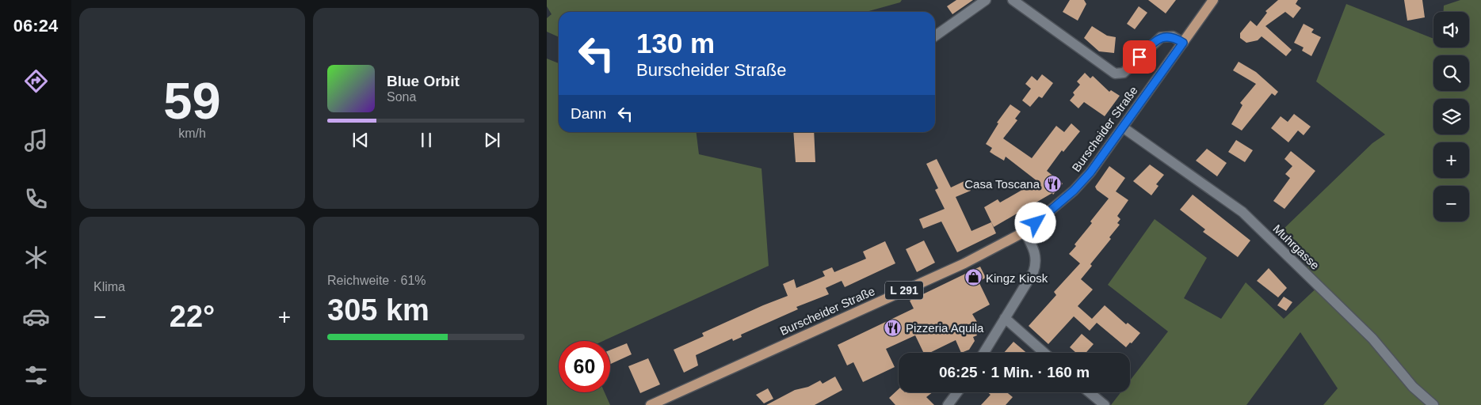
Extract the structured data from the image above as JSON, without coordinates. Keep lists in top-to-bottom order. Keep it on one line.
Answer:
{"streets":{"main road":["Burscheider Straße","L 291"],"street":["Muhrgasse"]},"crossings":[["Burscheider Straße","Muhrgasse"]],"places":{"restaurant":["Casa Toscana","Pizzeria Aquila"],"shop":["Kingz Kiosk"]},"page":{"tabs":"06:24","tile":[["59","km/h"],"Klima",["Reichweite · 61%","305 km"]],"map_buttons":["+","−"],"turn":["130 m","Burscheider Straße"],"song":["Blue Orbit","Sona"],"then":"Dann","heat":["−","22°","+"],"limit":"60","trip":"06:25 · 1 Min. · 160 m"}}
